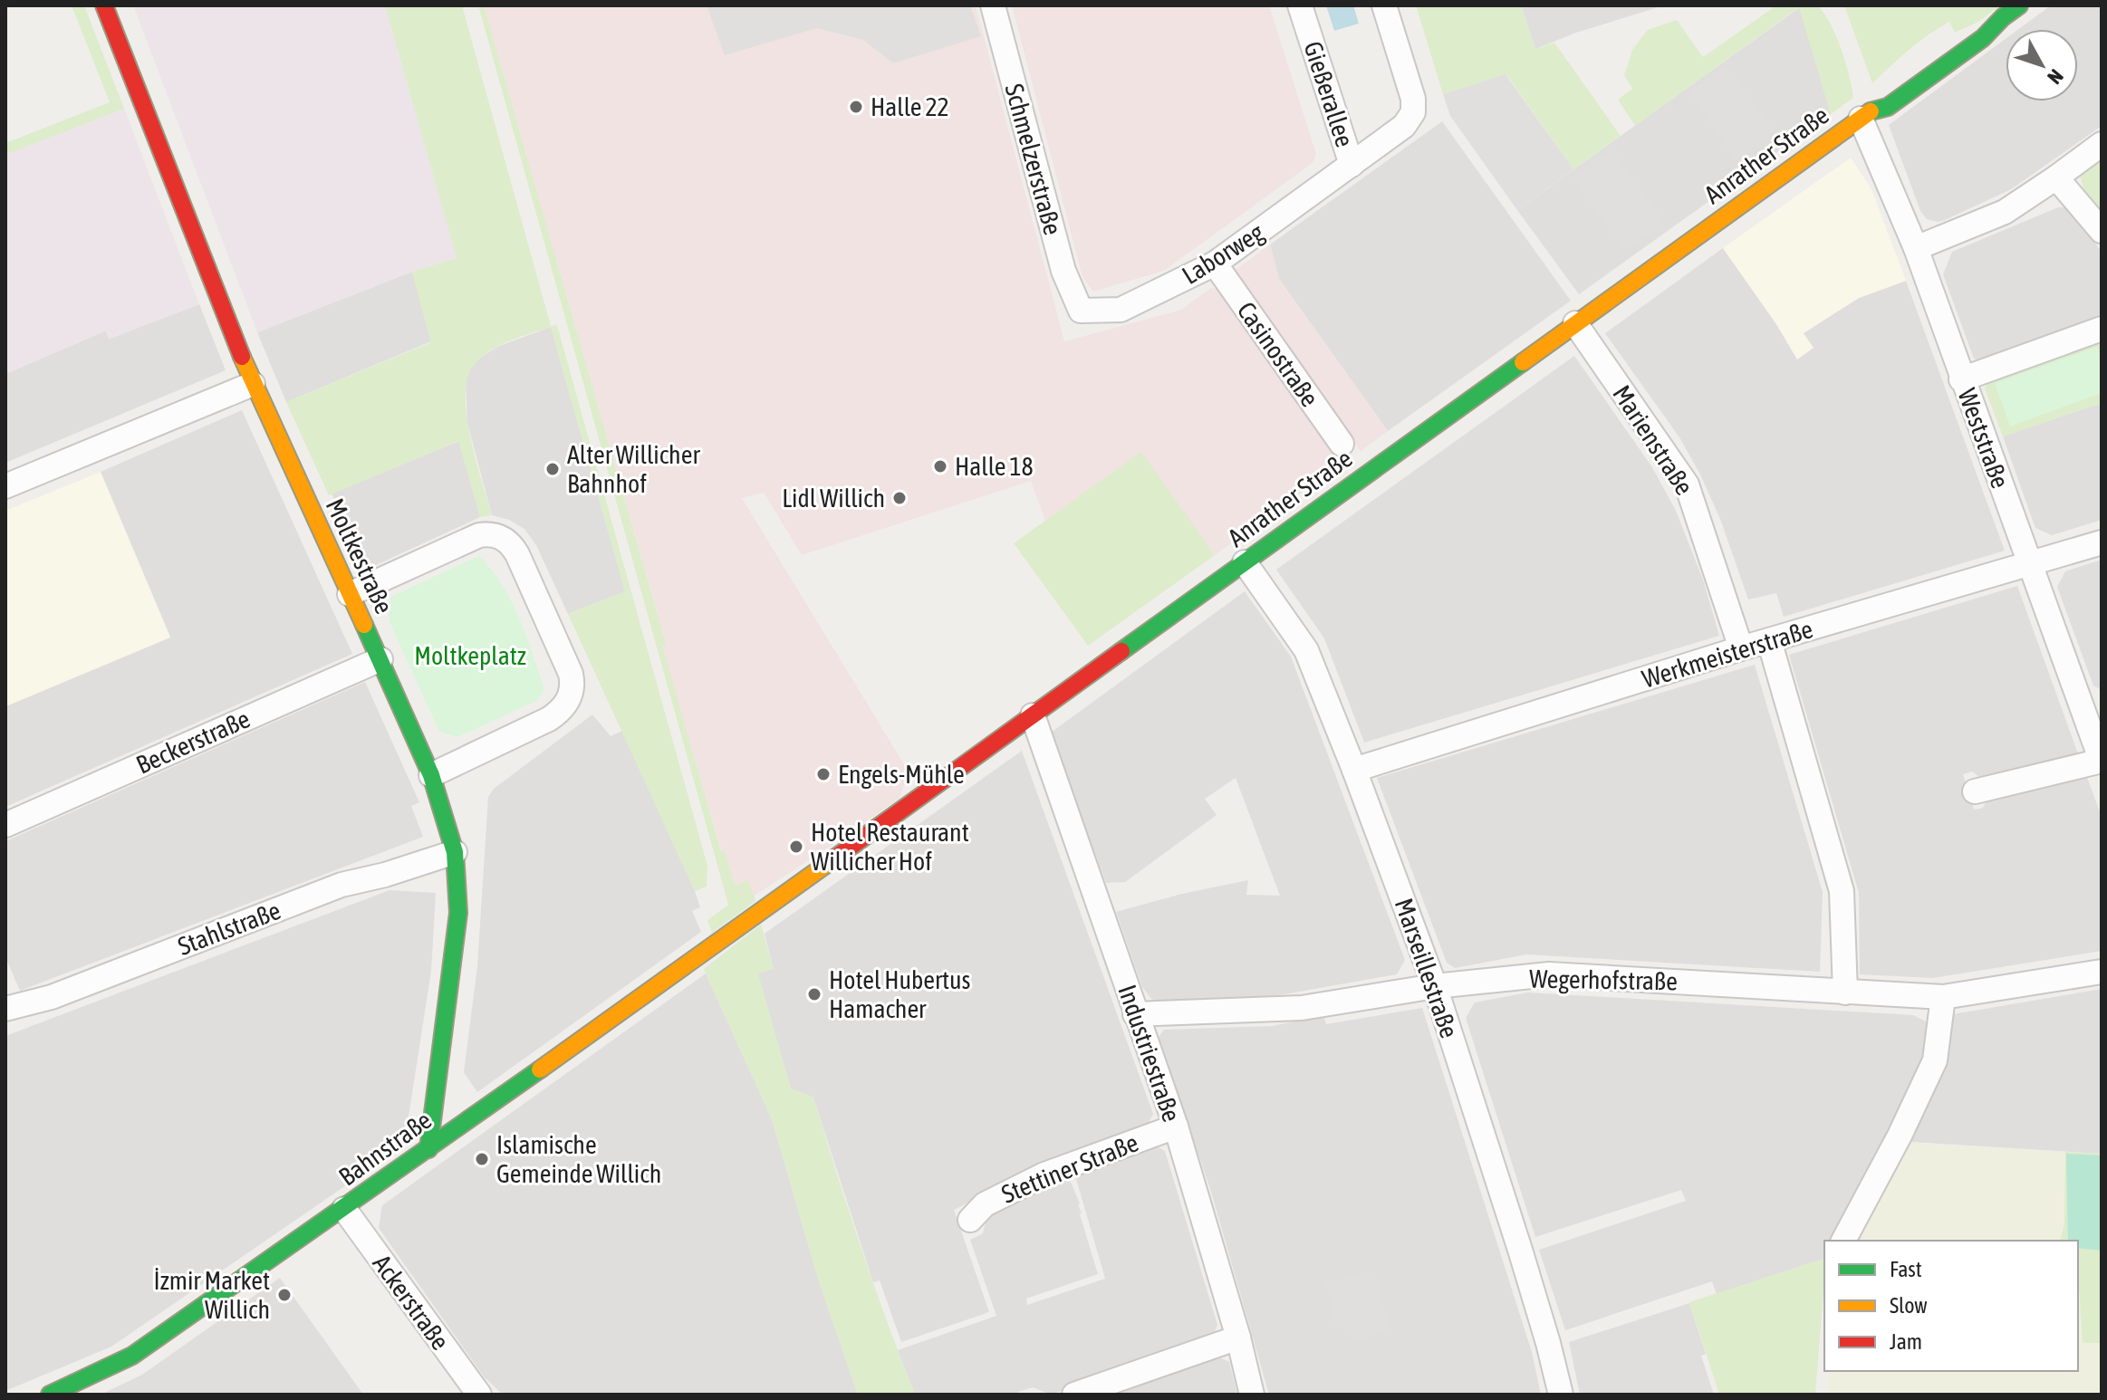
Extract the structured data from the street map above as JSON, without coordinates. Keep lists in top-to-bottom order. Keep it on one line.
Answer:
{"streets":{"street":["Gießerallee","Anrather Straße","Schmelzerstraße","Laborweg","Casinostraße","Weststraße","Marienstraße","Moltkestraße","Werkmeisterstraße","Beckerstraße","Stahlstraße","Marseillestraße","Wegerhofstraße","Industriestraße","Bahnstraße","Stettiner Straße","Ackerstraße"]},"crossings":[["Gießerallee","Laborweg"],["Anrather Straße","Weststraße"],["Anrather Straße","Marienstraße"],["Anrather Straße","Marseillestraße"],["Anrather Straße","Industriestraße"],["Anrather Straße","Bahnstraße"],["Schmelzerstraße","Laborweg"],["Laborweg","Casinostraße"],["Weststraße","Werkmeisterstraße"],["Marienstraße","Werkmeisterstraße"],["Moltkestraße","Beckerstraße"],["Moltkestraße","Stahlstraße"],["Moltkestraße","Bahnstraße"],["Werkmeisterstraße","Marseillestraße"],["Marseillestraße","Wegerhofstraße"],["Wegerhofstraße","Industriestraße"],["Industriestraße","Stettiner Straße"],["Bahnstraße","Ackerstraße"]],"parks":["Moltkeplatz"],"places":["Halle 22","Halle 18","Alter Willicher Bahnhof","Lidl Willich","Engels-Mühle","Hotel Restaurant Willicher Hof","Hotel Hubertus Hamacher","Islamische Gemeinde Willich","İzmir Market Willich"],"legend":["Fast","Slow","Jam"],"north":"bottom right"}
